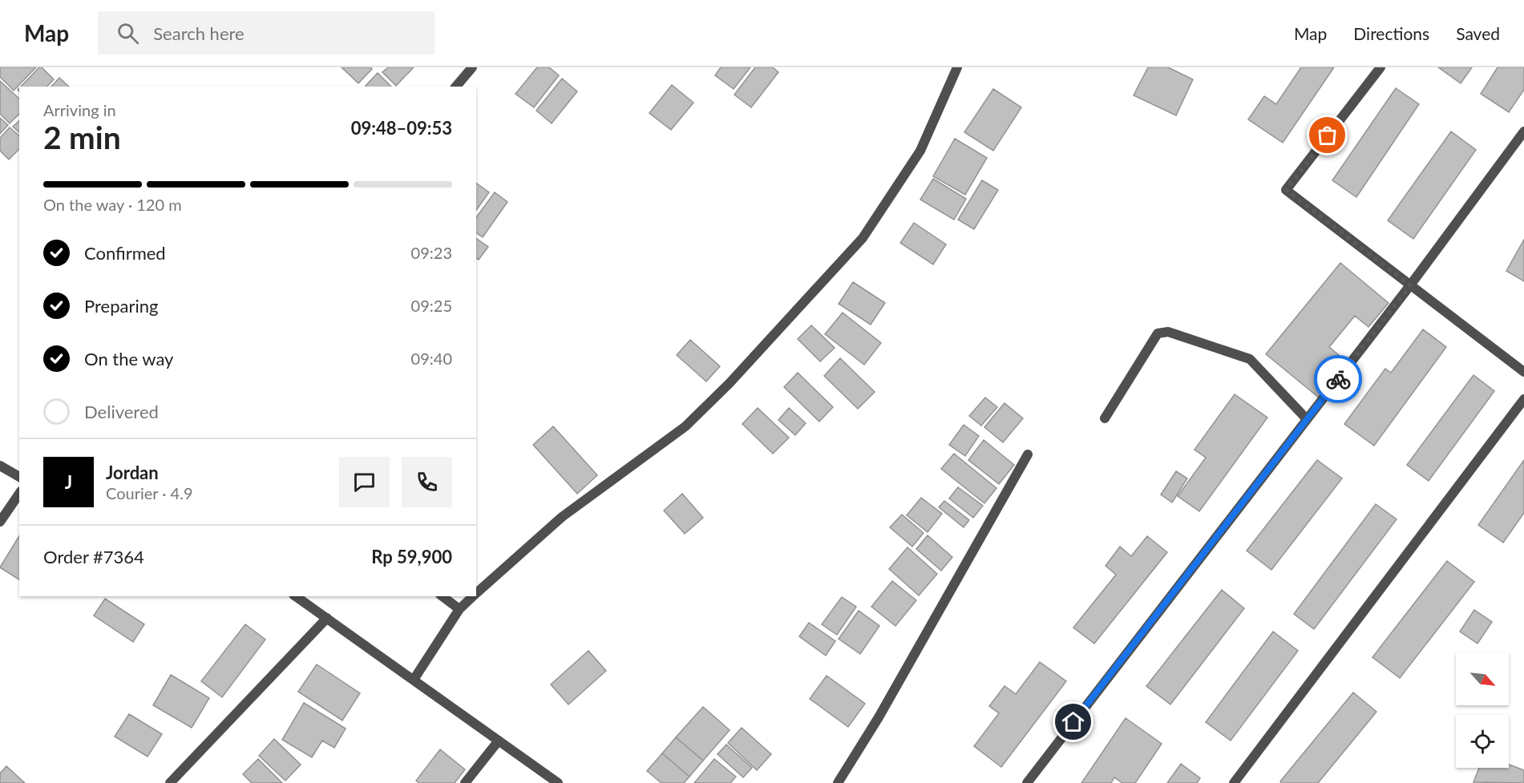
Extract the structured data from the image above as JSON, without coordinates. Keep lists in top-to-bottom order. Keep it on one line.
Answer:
{"north":"bottom right","page":{"header":"Map","search":"Search here","nav":["Map","Directions","Saved"],"heading":["2 min","Arriving in","09:48–09:53"],"panel":["Jordan","Courier · 4.9","Order #7364","Rp 59,900"],"bar":"On the way · 120 m","list":[["Confirmed","09:23"],["Preparing","09:25"],["On the way","09:40"],"Delivered"],"round":"J"}}
